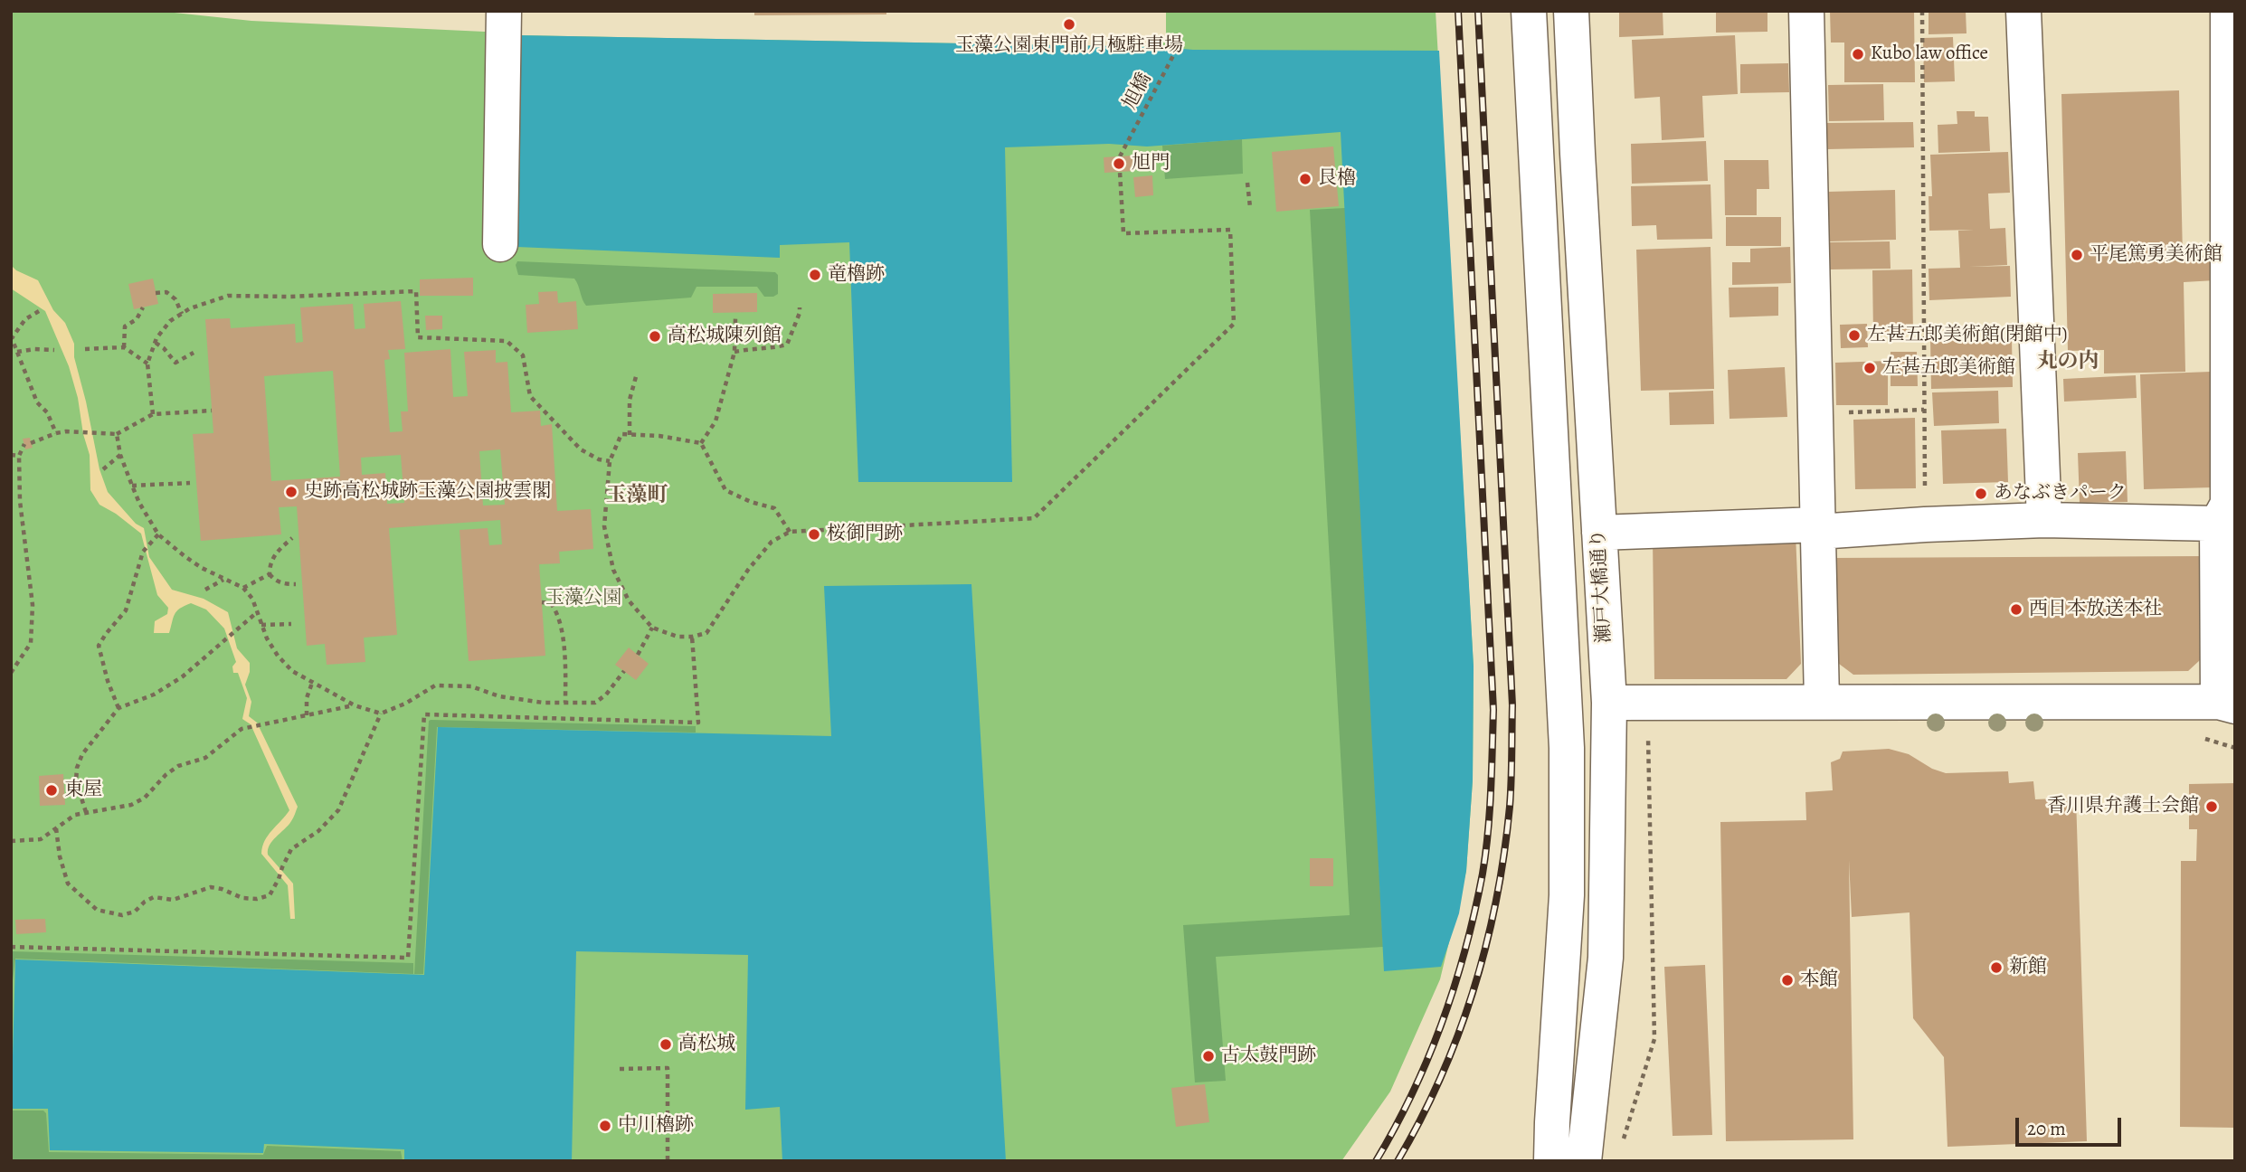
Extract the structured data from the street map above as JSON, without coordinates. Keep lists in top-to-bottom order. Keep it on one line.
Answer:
{"streets":{"street":["瀬戸大橋通り"],"path":["旭橋"]},"districts":["丸の内","玉藻町"],"parks":["玉藻公園"],"places":["玉藻公園東門前月極駐車場","Kubo law office","旭門","艮櫓","平尾篤勇美術館","竜櫓跡","左甚五郎美術館(閉館中)","高松城陳列館","左甚五郎美術館","史跡高松城跡玉藻公園披雲閣","あなぶきパーク","桜御門跡","西日本放送本社","東屋","香川県弁護士会館","新館","本館","高松城","古太鼓門跡","中川櫓跡"],"scale_bar":"20 m"}
